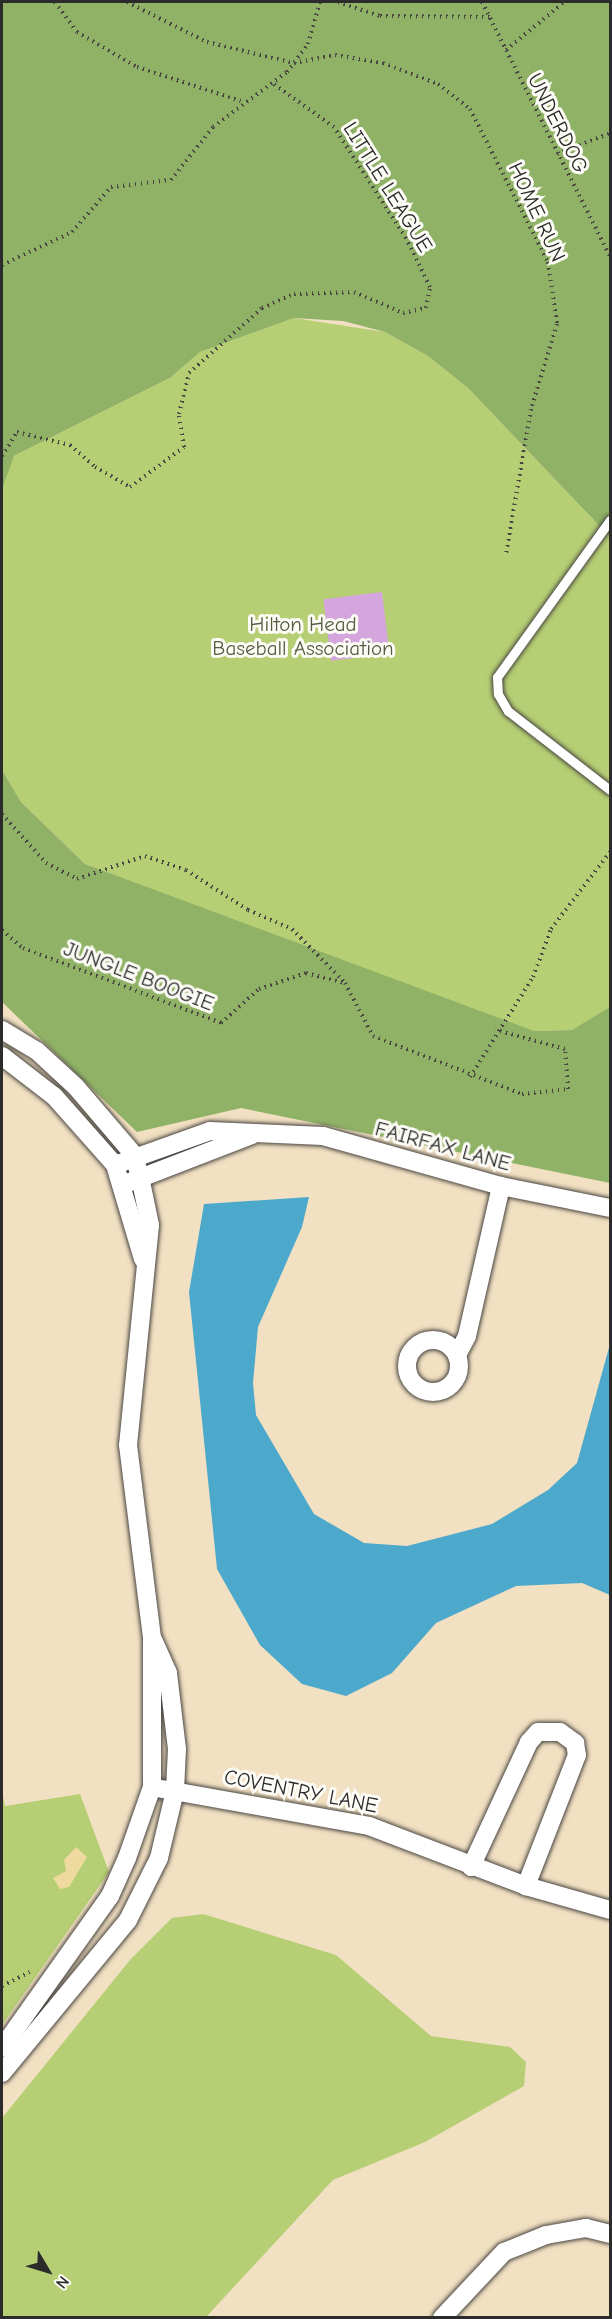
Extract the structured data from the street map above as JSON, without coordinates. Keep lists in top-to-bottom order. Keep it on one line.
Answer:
{"streets":{"street":["FAIRFAX LANE","COVENTRY LANE"],"path":["UNDERDOG","LITTLE LEAGUE","HOME RUN","JUNGLE BOOGIE"]},"parks":["Hilton Head Baseball Association"],"north":"bottom right"}
